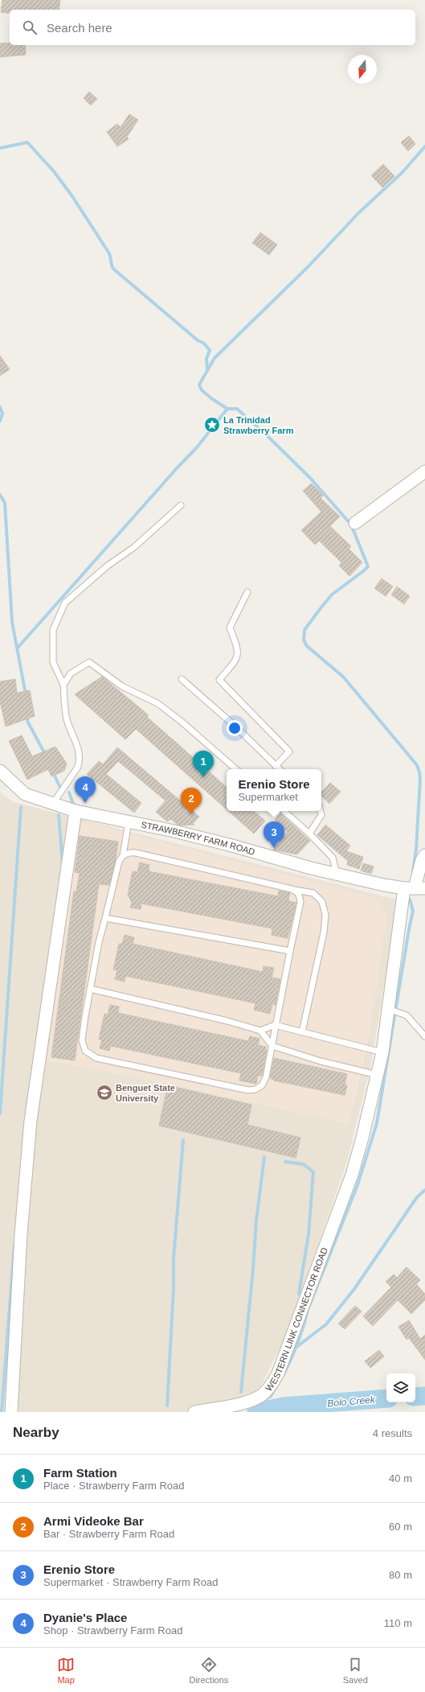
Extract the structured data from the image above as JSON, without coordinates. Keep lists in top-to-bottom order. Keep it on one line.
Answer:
{"streets":{"street":["STRAWBERRY FARM ROAD","WESTERN LINK CONNECTOR ROAD"]},"crossings":[["STRAWBERRY FARM ROAD","WESTERN LINK CONNECTOR ROAD"]],"water":["Bolo Creek"],"places":{"place":["La Trinidad Strawberry Farm"],"school or university":["Benguet State University"]},"north":"bottom","page":{"search":"Search here","pins":["1","4","2","3"],"popup":["Erenio Store","Supermarket"],"heading":["Nearby","4 results"],"list":[{"mark":"1","name":"Farm Station","note":"Place · Strawberry Farm Road","value":"40 m"},{"mark":"2","name":"Armi Videoke Bar","note":"Bar · Strawberry Farm Road","value":"60 m"},{"mark":"3","name":"Erenio Store","note":"Supermarket · Strawberry Farm Road","value":"80 m"},{"mark":"4","name":"Dyanie's Place","note":"Shop · Strawberry Farm Road","value":"110 m"}],"nav":["Map","Directions","Saved"]}}
